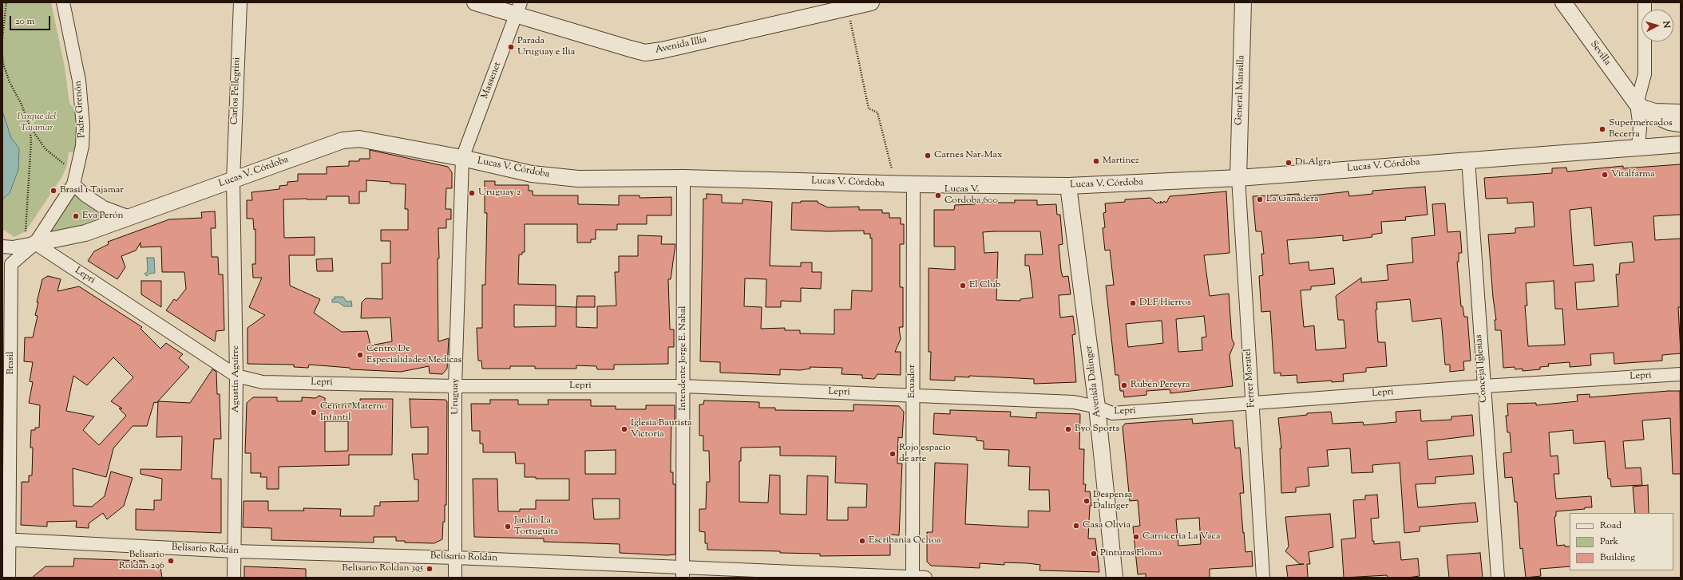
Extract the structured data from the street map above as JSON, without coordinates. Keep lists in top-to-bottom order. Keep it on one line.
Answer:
{"streets":{"street":["Avenida Illia","Sevilla","Massenet","General Mansilla","Carlos Pellegrini","Padre Grenón","Lucas V. Córdoba","Lepri","Intendente Jorge E. Nahal","Brasil","Concejal Iglesias","Ferrer Moratel","Agustín Aguirre","Ecuador","Avenida Dalinger","Uruguay","Belisario Roldán"]},"crossings":[["Avenida Illia","Massenet"],["Massenet","Lucas V. Córdoba"],["Massenet","Uruguay"],["General Mansilla","Lucas V. Córdoba"],["General Mansilla","Ferrer Moratel"],["Carlos Pellegrini","Lucas V. Córdoba"],["Carlos Pellegrini","Agustín Aguirre"],["Padre Grenón","Lucas V. Córdoba"],["Padre Grenón","Lepri"],["Lucas V. Córdoba","Lepri"],["Lucas V. Córdoba","Intendente Jorge E. Nahal"],["Lucas V. Córdoba","Concejal Iglesias"],["Lucas V. Córdoba","Ferrer Moratel"],["Lucas V. Córdoba","Agustín Aguirre"],["Lucas V. Córdoba","Ecuador"],["Lucas V. Córdoba","Avenida Dalinger"],["Lucas V. Córdoba","Uruguay"],["Lepri","Intendente Jorge E. Nahal"],["Lepri","Concejal Iglesias"],["Lepri","Ferrer Moratel"],["Lepri","Agustín Aguirre"],["Lepri","Ecuador"],["Lepri","Avenida Dalinger"],["Lepri","Uruguay"],["Intendente Jorge E. Nahal","Belisario Roldán"],["Brasil","Belisario Roldán"],["Agustín Aguirre","Belisario Roldán"],["Ecuador","Belisario Roldán"],["Uruguay","Belisario Roldán"]],"parks":["Parque del Tajamar"],"places":["Parada Uruguay e Ilia","Supermercados Becerra","Carnes Nar-Max","Martinez","Di-Algra","Vitalfarma","Brasil 1 Tajamar","Uruguay 2","Lucas V. Cordoba 600","La Ganadera","Eva Perón","El Club","DLF Hierros","Centro De Especialidades Medicas","Rubén Pereyra","Centro Materno Infantil","Iglesia Bautista Victoria","Byo Sports","Rojo espacio de arte","Despensa Dalinger","Casa Olivia","Jardín La Tortuguita","Carniceria La Vaca","Escribania Ochoa","Pinturas Floma","Belisario Roldan 296","Belisario Roldan 395"],"legend":["Road","Park","Building"],"scale_bar":"20 m","north":"right"}
